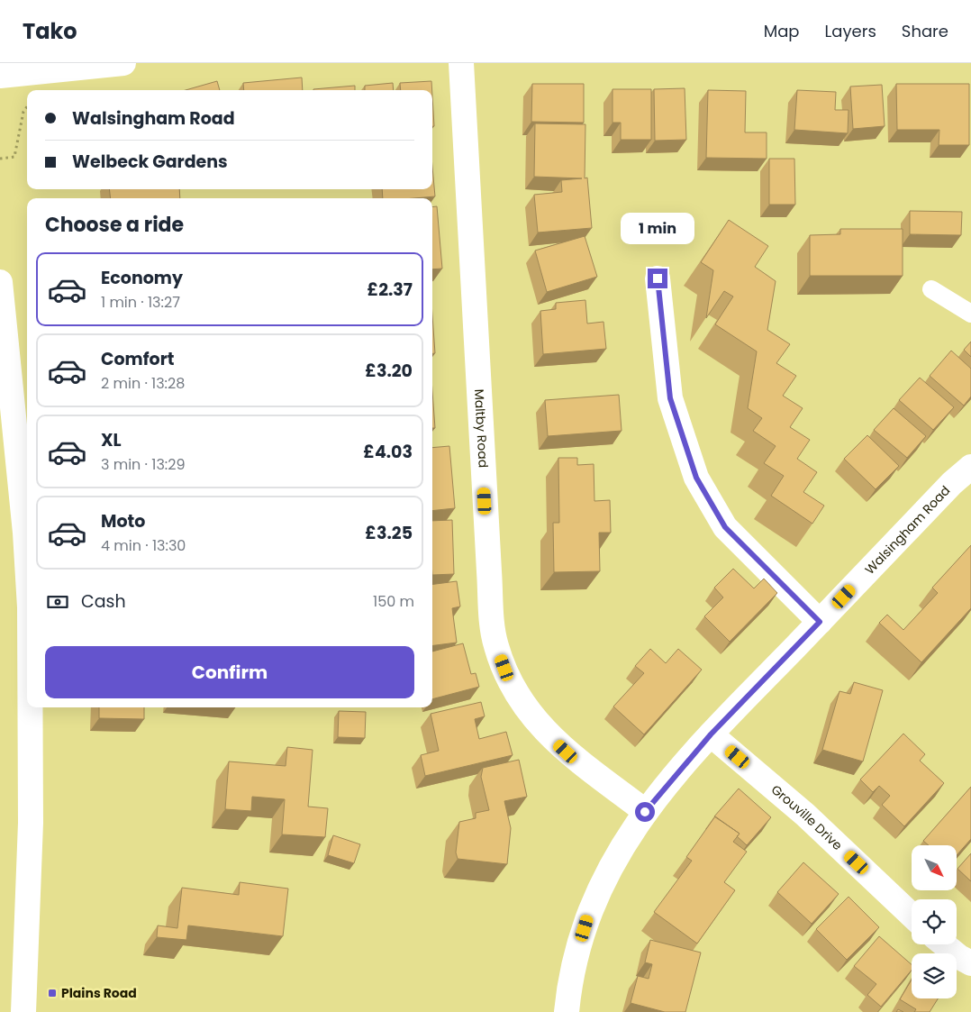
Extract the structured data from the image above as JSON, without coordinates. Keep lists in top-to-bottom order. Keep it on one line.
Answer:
{"streets":{"street":["Maltby Road","Walsingham Road","Grouville Drive"]},"crossings":[["Maltby Road","Walsingham Road"],["Walsingham Road","Grouville Drive"]],"places":{"transit":["Plains Road"]},"north":"bottom right","page":{"header":"Tako","nav":["Map","Layers","Share"],"banner":["Walsingham Road","Welbeck Gardens"],"heading":"Choose a ride","bubble":"1 min","list":[{"name":"Economy","note":"1 min · 13:27","value":"£2.37"},{"name":"Comfort","note":"2 min · 13:28","value":"£3.20"},{"name":"XL","note":"3 min · 13:29","value":"£4.03"},{"name":"Moto","note":"4 min · 13:30","value":"£3.25"}],"pay":["Cash","150 m"],"buttons":"Confirm"}}
